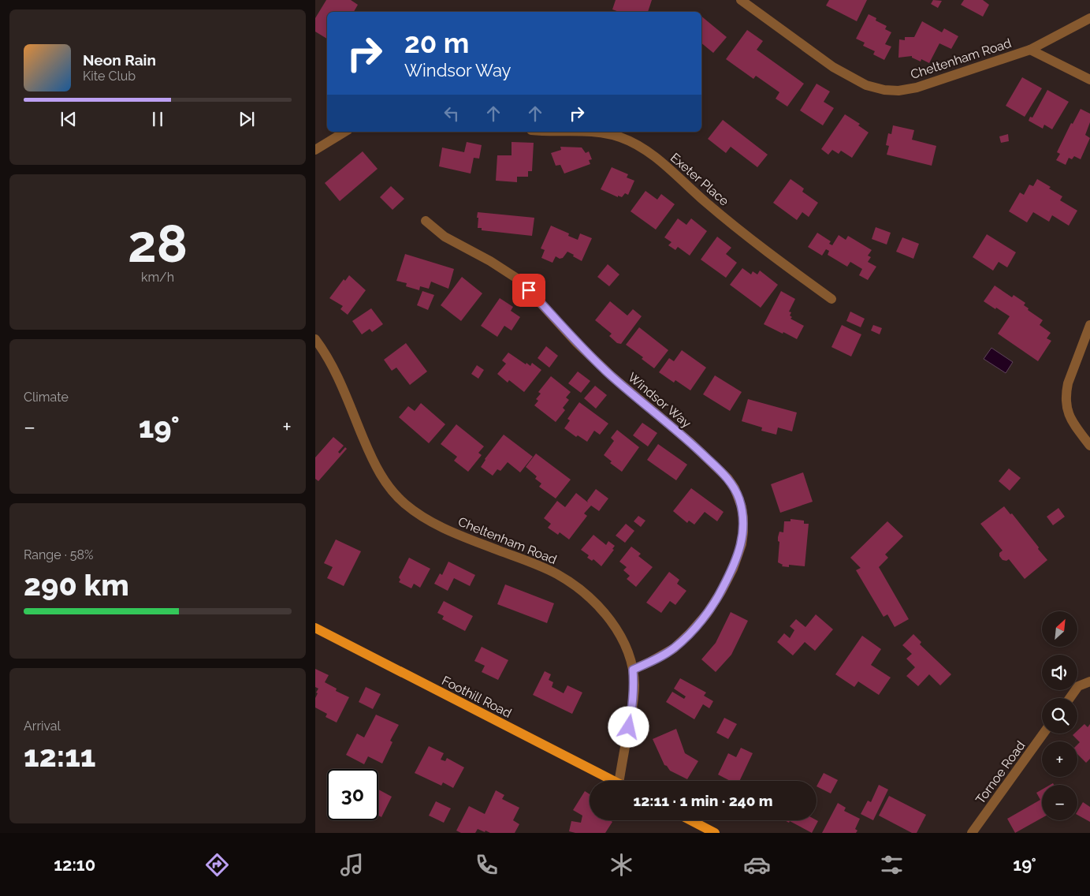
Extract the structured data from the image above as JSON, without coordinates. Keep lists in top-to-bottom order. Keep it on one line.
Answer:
{"streets":{"main road":["Foothill Road"],"street":["Cheltenham Road","Exeter Place","Windsor Way","Tornoe Road"]},"crossings":[["Cheltenham Road","Windsor Way"]],"north":"top right","page":{"turn":["20 m","Windsor Way"],"song":["Neon Rain","Kite Club"],"tile":[["28","km/h"],"Climate",["Range · 58%","290 km"],["Arrival","12:11"]],"heat":["−","19°","+"],"map_buttons":["+","−"],"limit":"30","trip":"12:11 · 1 min · 240 m","tabs":["12:10","19°"]}}
